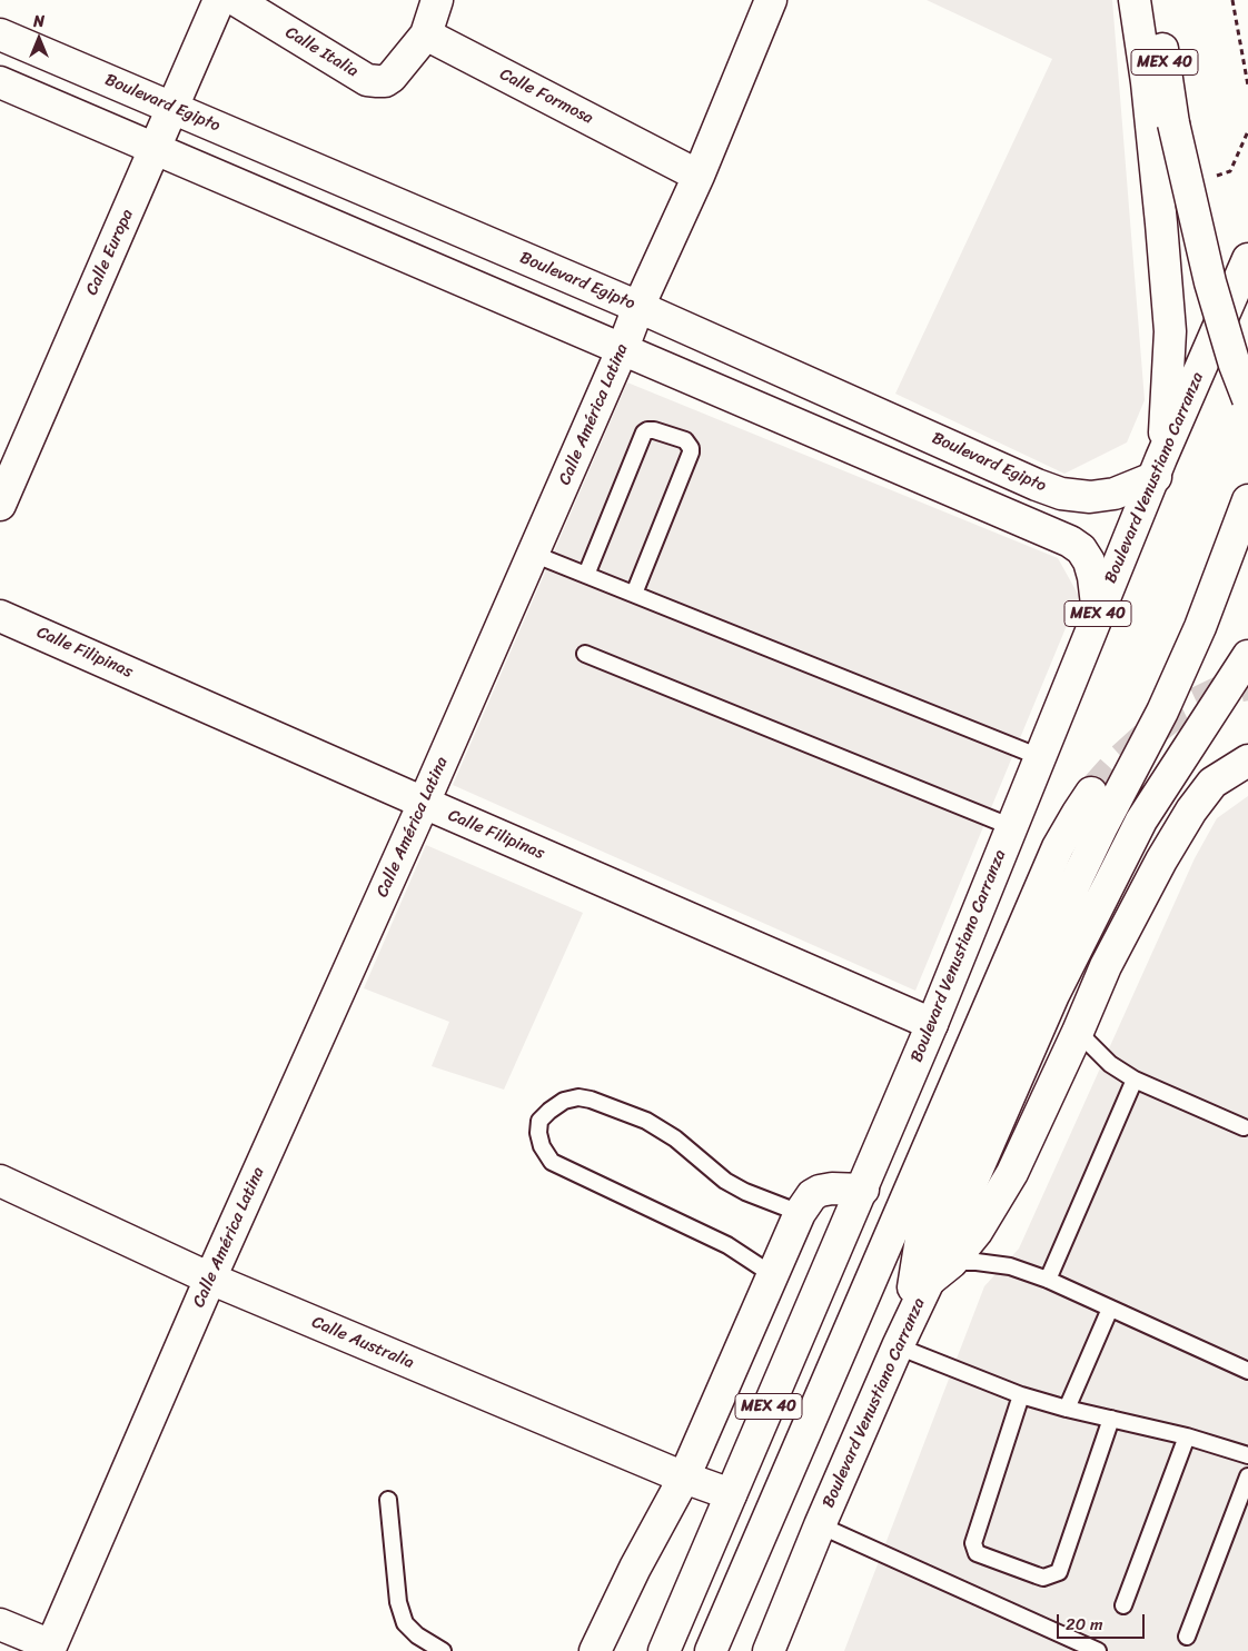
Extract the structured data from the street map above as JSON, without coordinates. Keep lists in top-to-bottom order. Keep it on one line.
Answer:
{"streets":{"main road":["Calle Italia","MEX 40","Calle Formosa","Boulevard Egipto","Calle Europa","Calle América Latina","Boulevard Venustiano Carranza","Calle Filipinas","Calle Australia"]},"crossings":[["Calle Italia","Calle Formosa"],["Calle Formosa","Calle América Latina"],["Boulevard Egipto","Calle Europa"],["Boulevard Egipto","Calle América Latina"],["Boulevard Egipto","Boulevard Venustiano Carranza"],["Calle América Latina","Calle Filipinas"],["Calle América Latina","Calle Australia"],["Boulevard Venustiano Carranza","Calle Filipinas"],["Boulevard Venustiano Carranza","Calle Australia"]],"scale_bar":"20 m","north":"top"}
